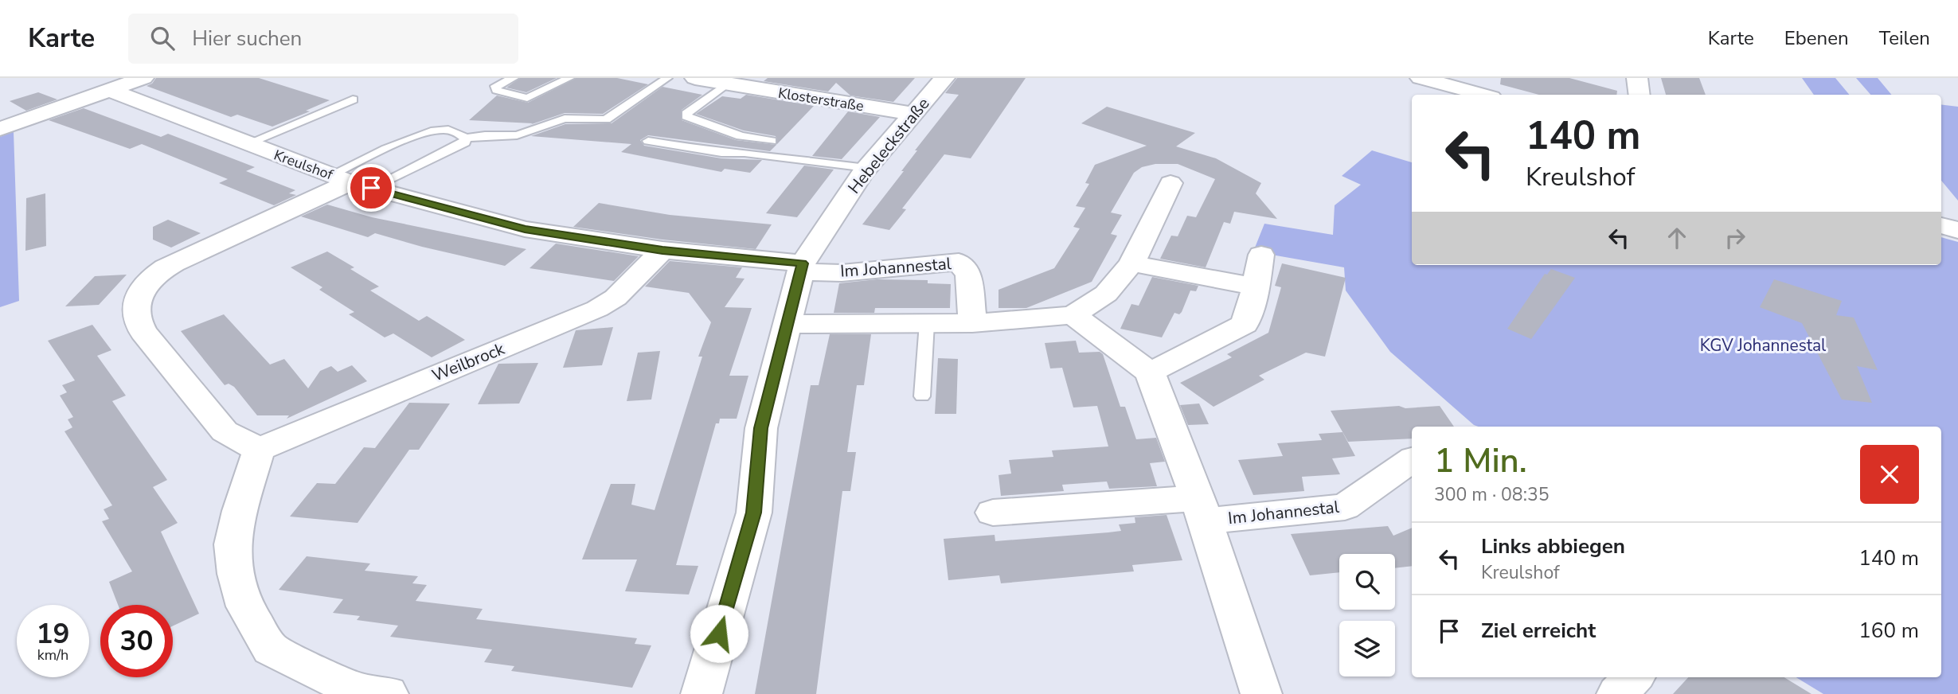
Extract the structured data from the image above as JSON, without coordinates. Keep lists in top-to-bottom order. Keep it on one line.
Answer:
{"streets":{"street":["Klosterstraße","Hebeleckstraße","Kreulshof","Im Johannestal","Weilbrock"]},"crossings":[["Klosterstraße","Hebeleckstraße"],["Hebeleckstraße","Kreulshof"],["Hebeleckstraße","Im Johannestal"],["Kreulshof","Im Johannestal"],["Kreulshof","Weilbrock"]],"parks":["KGV Johannestal"],"page":{"header":"Karte","search":"Hier suchen","nav":["Karte","Ebenen","Teilen"],"turn":["140 m","Kreulshof"],"heading":["1 Min.","300 m · 08:35"],"list":[{"name":"Links abbiegen","note":"Kreulshof","value":"140 m"},{"name":"Ziel erreicht","value":"160 m"}],"speed":"19 km/h","limit":"30"}}
